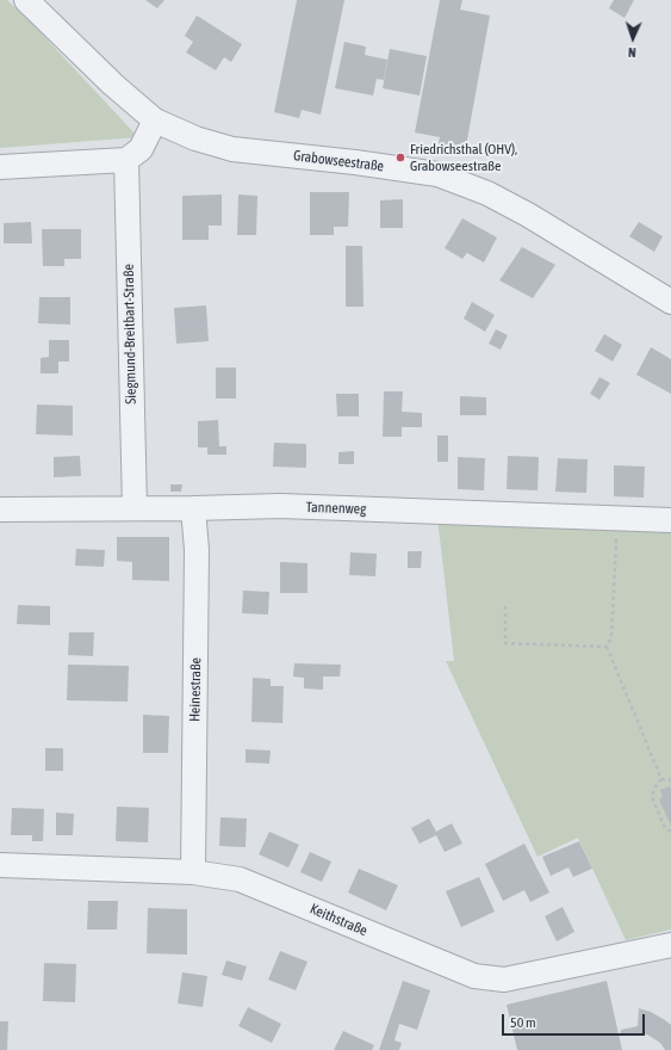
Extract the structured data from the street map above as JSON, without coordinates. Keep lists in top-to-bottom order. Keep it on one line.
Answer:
{"streets":{"street":["Grabowseestraße","Siegmund-Breitbart-Straße","Tannenweg","Heinestraße","Keithstraße"]},"crossings":[["Siegmund-Breitbart-Straße","Tannenweg"],["Tannenweg","Heinestraße"],["Heinestraße","Keithstraße"]],"places":["Friedrichsthal (OHV), Grabowseestraße"],"scale_bar":"50 m","north":"bottom"}
